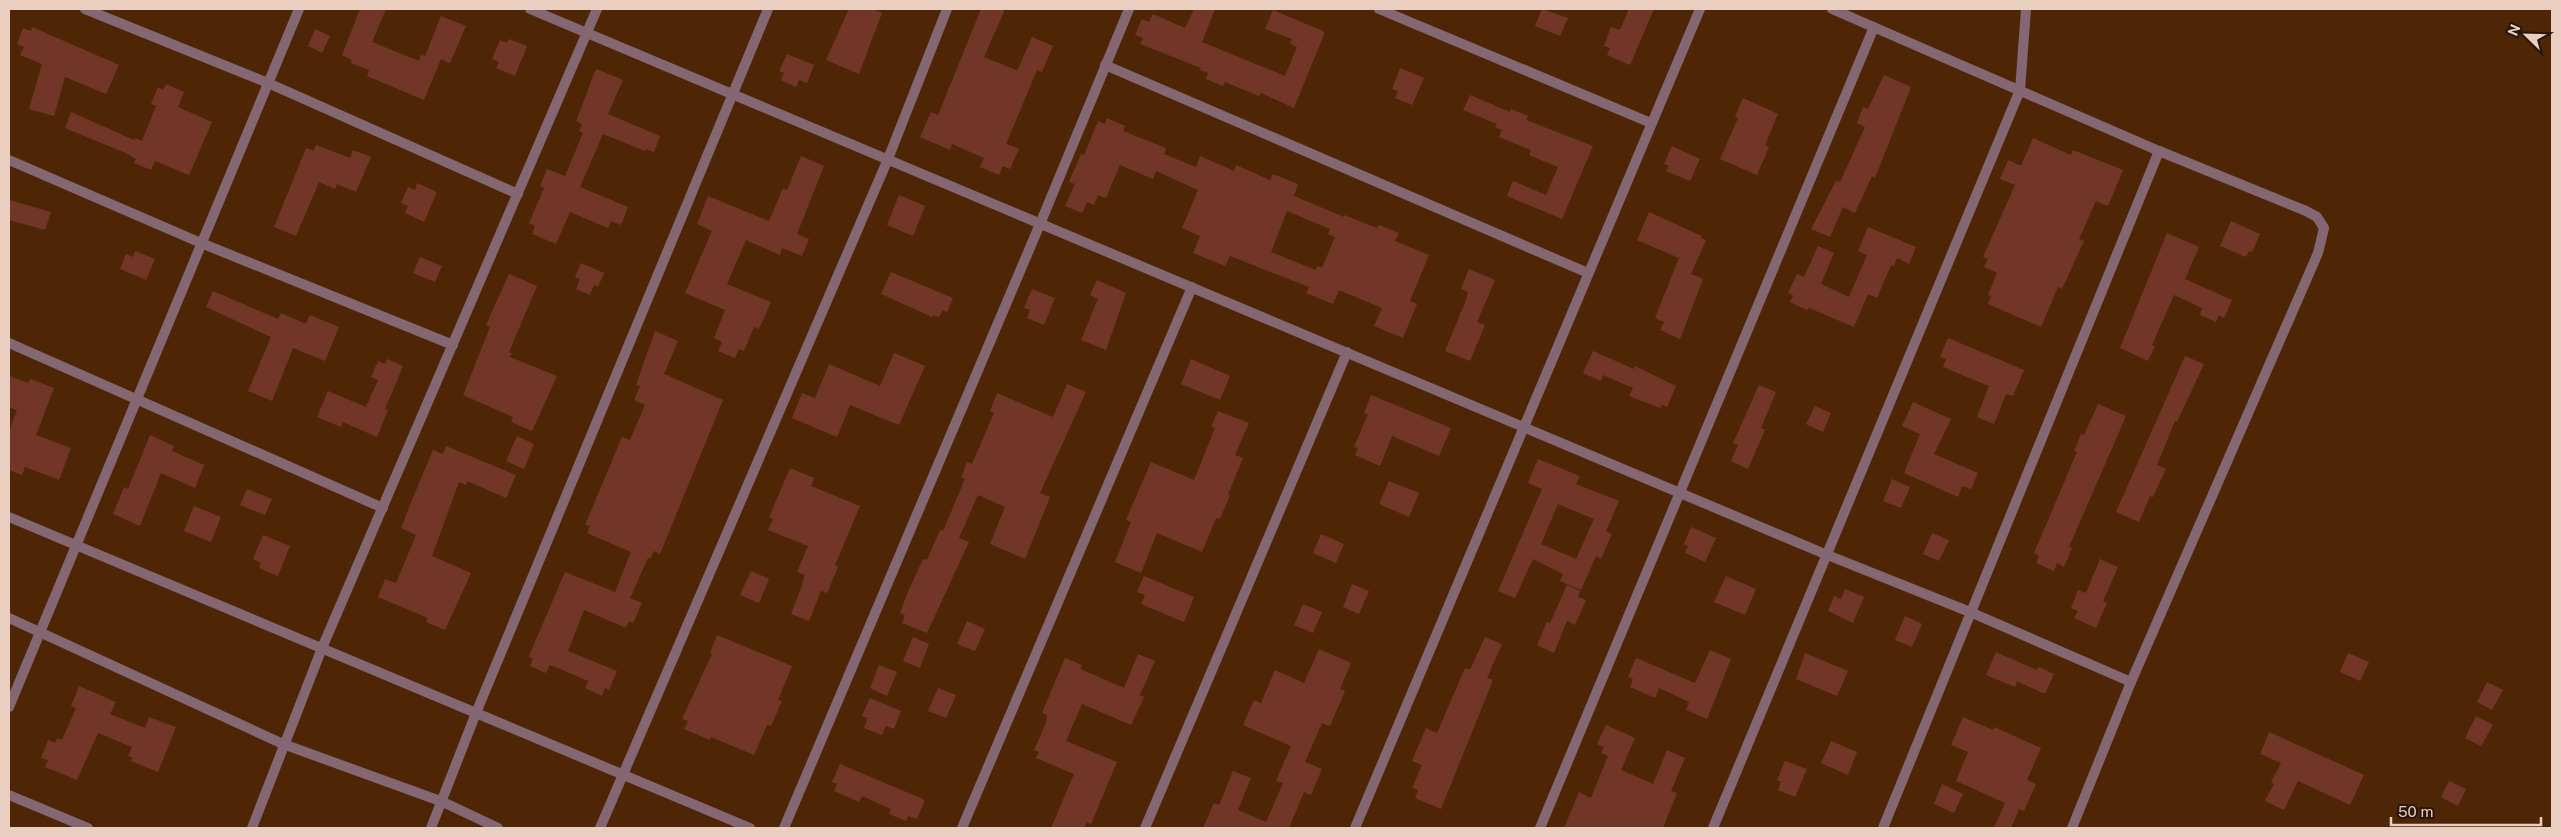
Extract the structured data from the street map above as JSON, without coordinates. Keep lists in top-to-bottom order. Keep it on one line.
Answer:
{"scale_bar":"50 m","north":"top left"}
